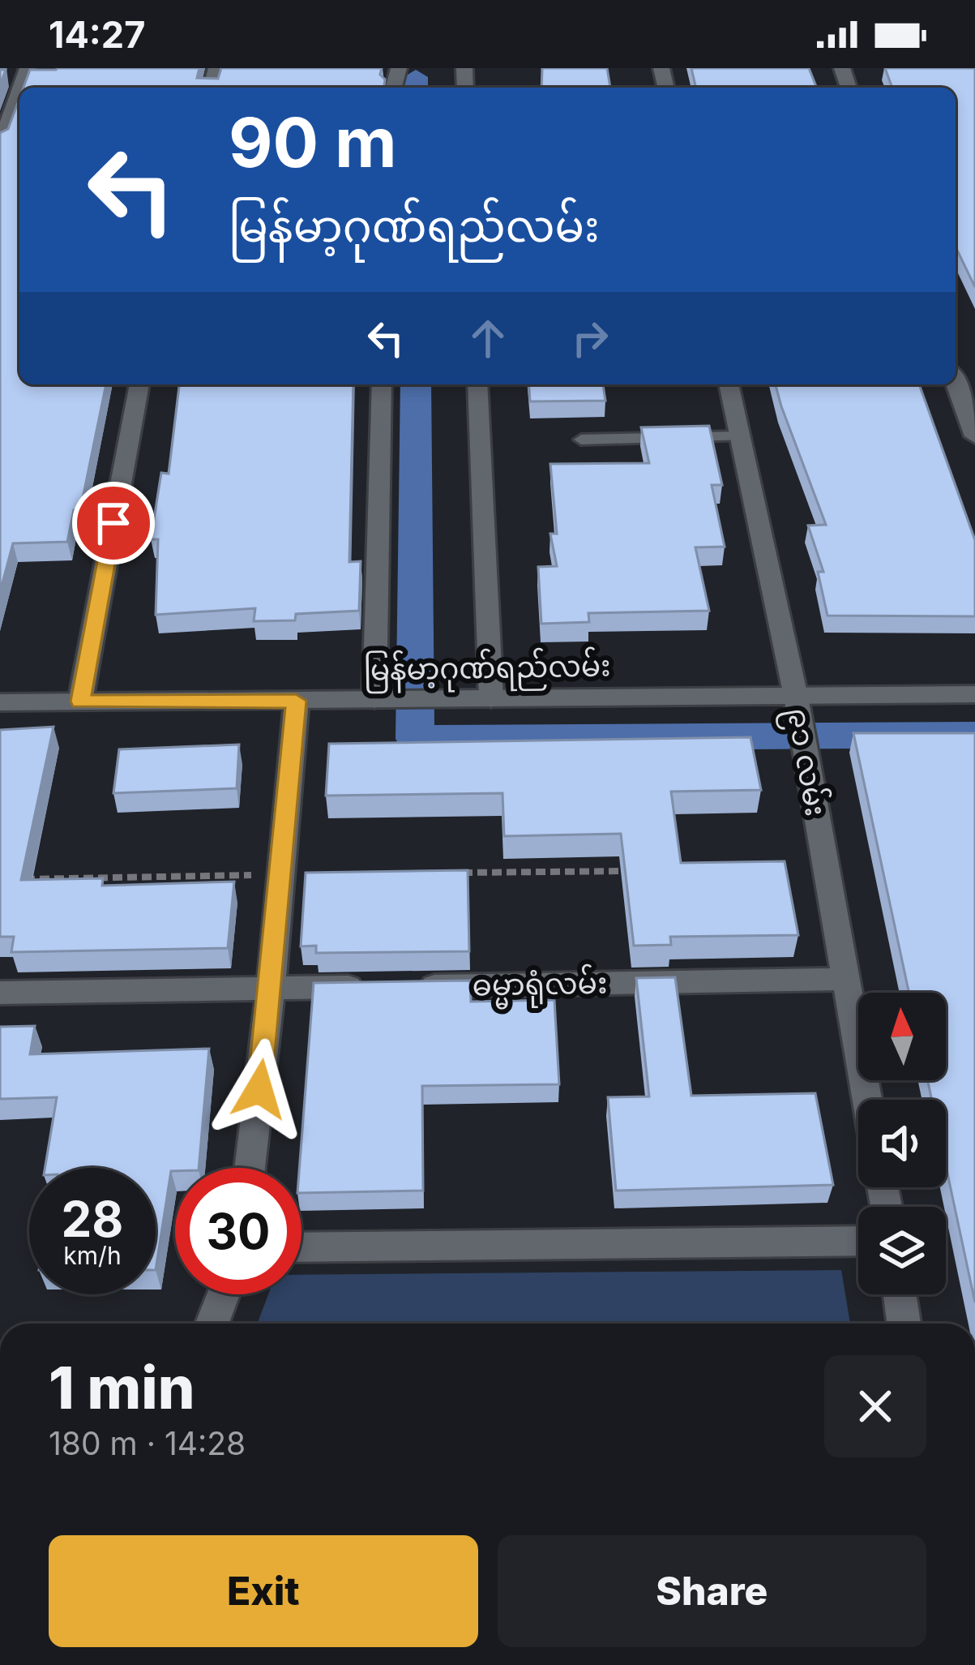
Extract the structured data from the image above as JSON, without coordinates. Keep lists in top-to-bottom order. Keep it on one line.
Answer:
{"streets":{"street":["မြန်မာ့ဂုဏ်ရည်လမ်း","၉၁ လမ်း","ဓမ္မာရုံလမ်း"]},"crossings":[["မြန်မာ့ဂုဏ်ရည်လမ်း","၉၁ လမ်း"],["၉၁ လမ်း","ဓမ္မာရုံလမ်း"]],"north":"top","page":{"status":"14:27","turn":["90 m","မြန်မာ့ဂုဏ်ရည်လမ်း"],"speed":"28 km/h","limit":"30","heading":["1 min","180 m · 14:28"],"buttons":["Exit","Share"]}}
